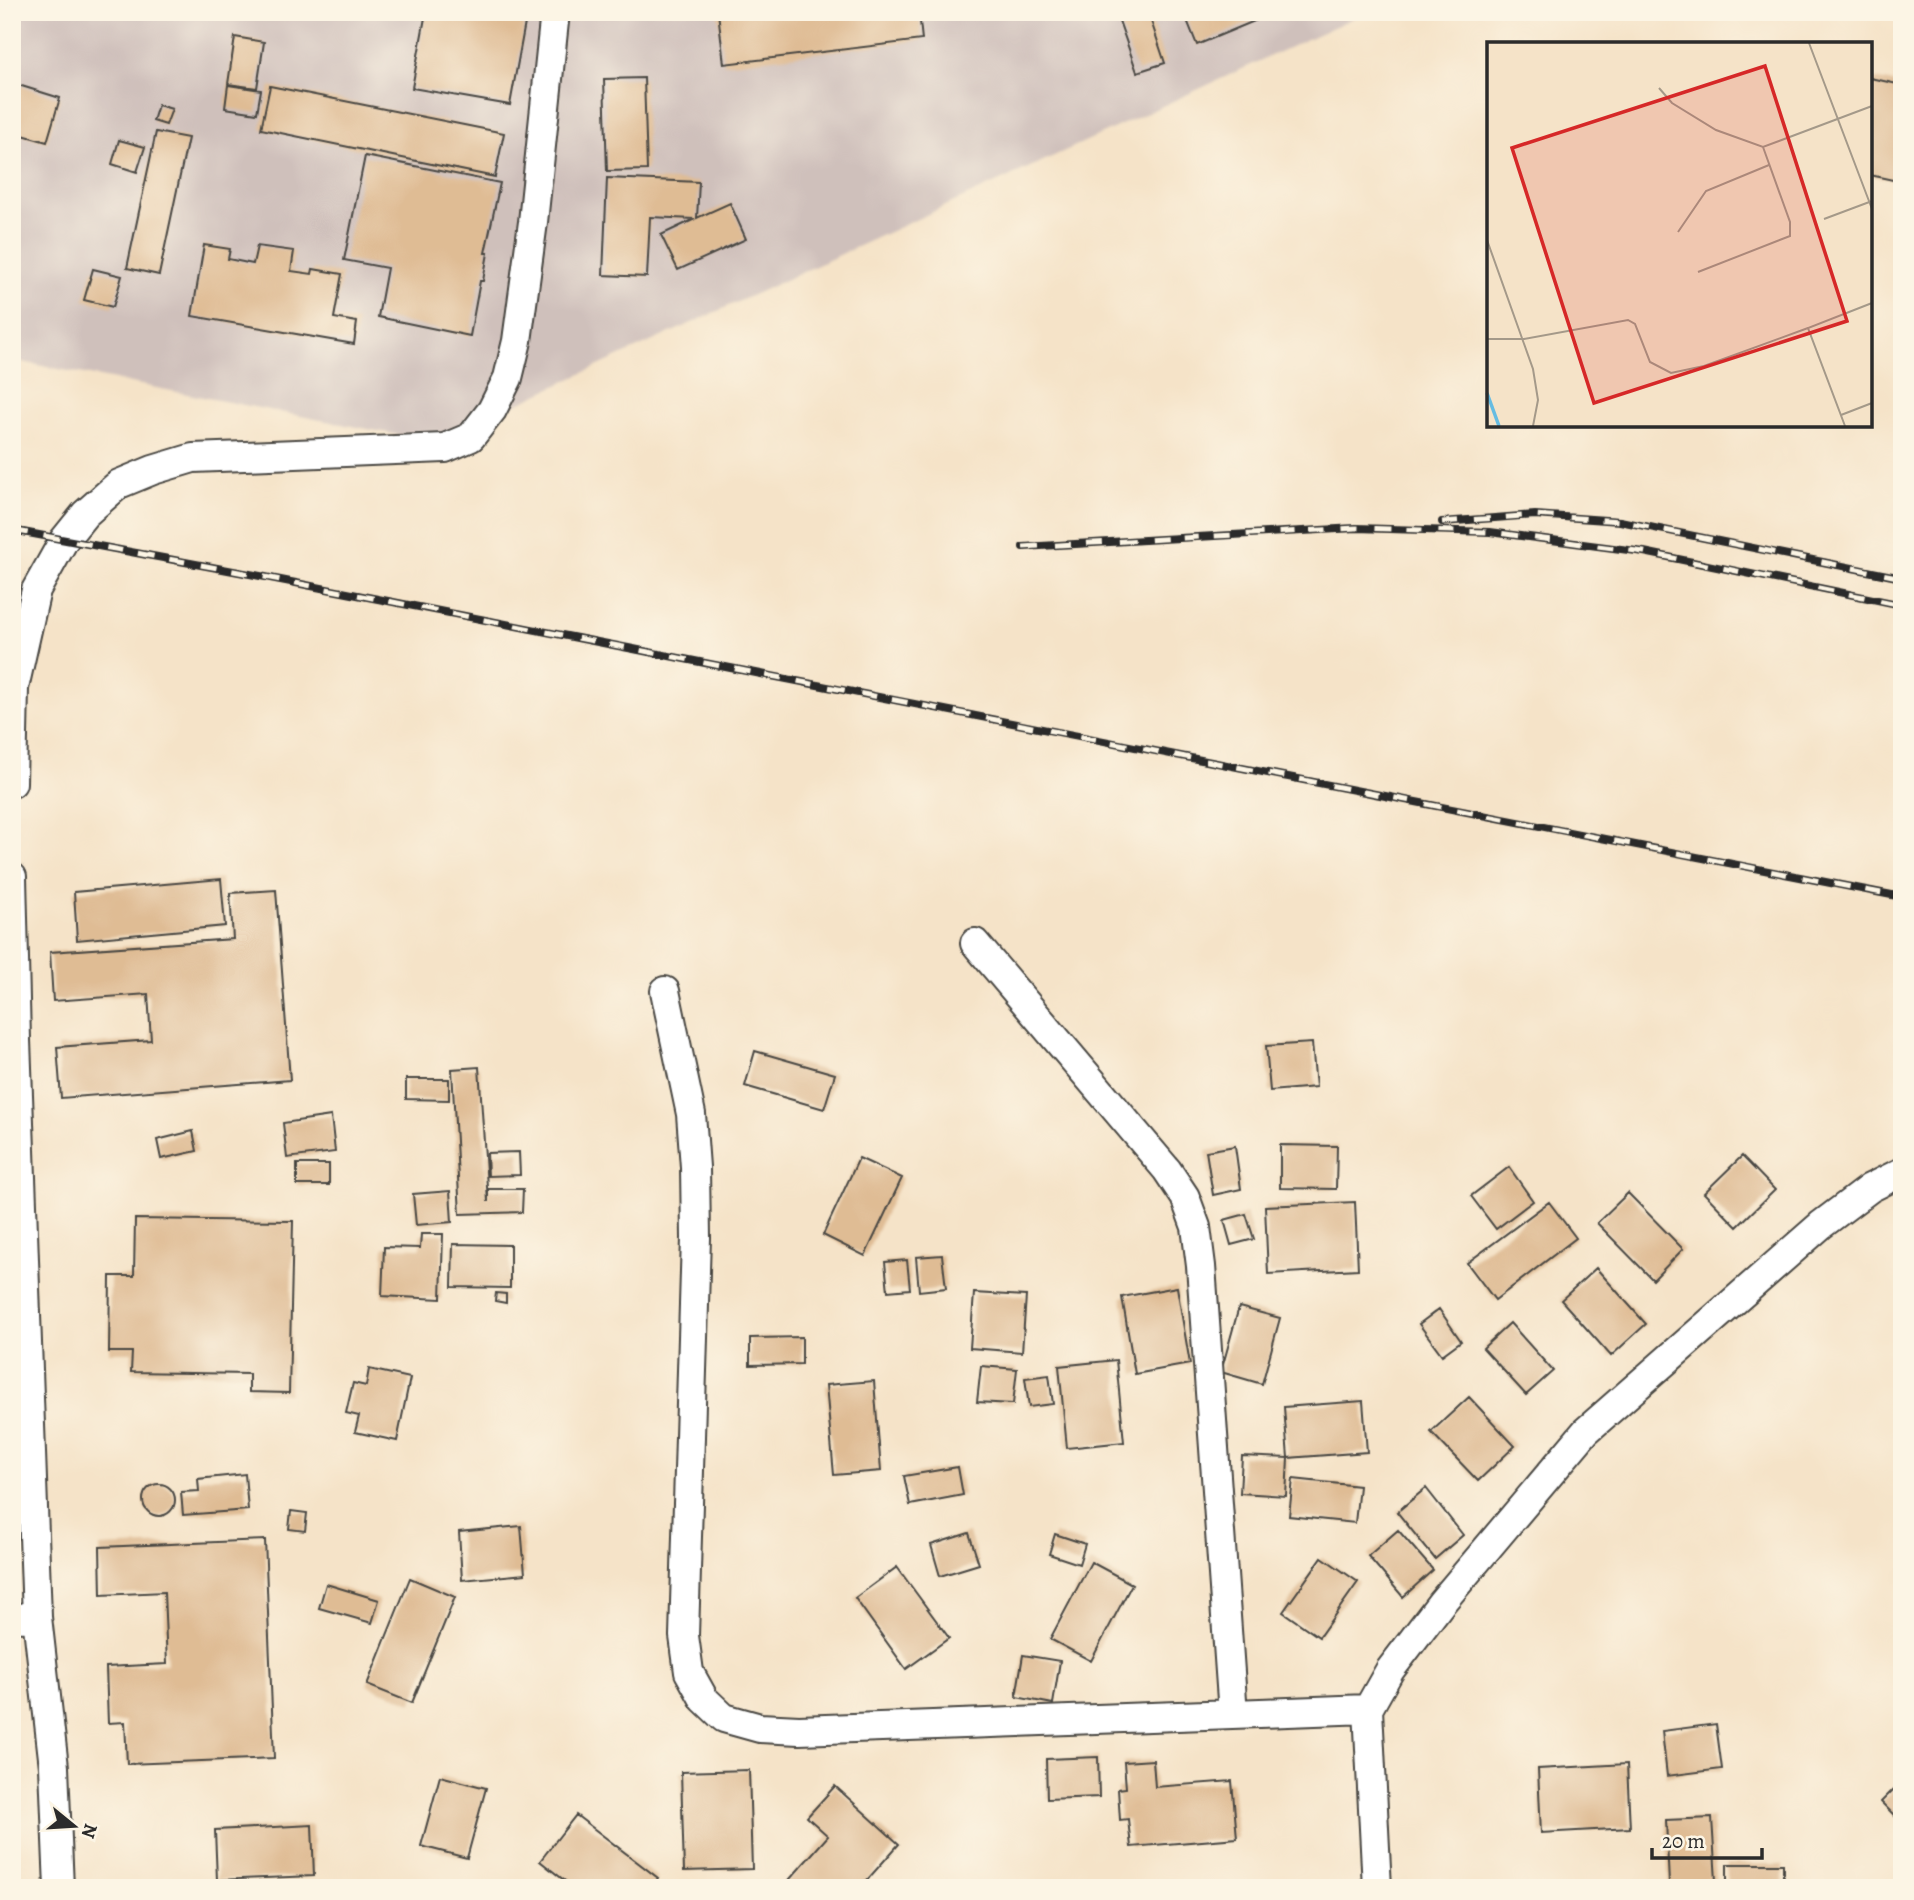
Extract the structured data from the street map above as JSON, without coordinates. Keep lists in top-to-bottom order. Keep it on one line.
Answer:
{"scale_bar":"20 m","north":"right"}
